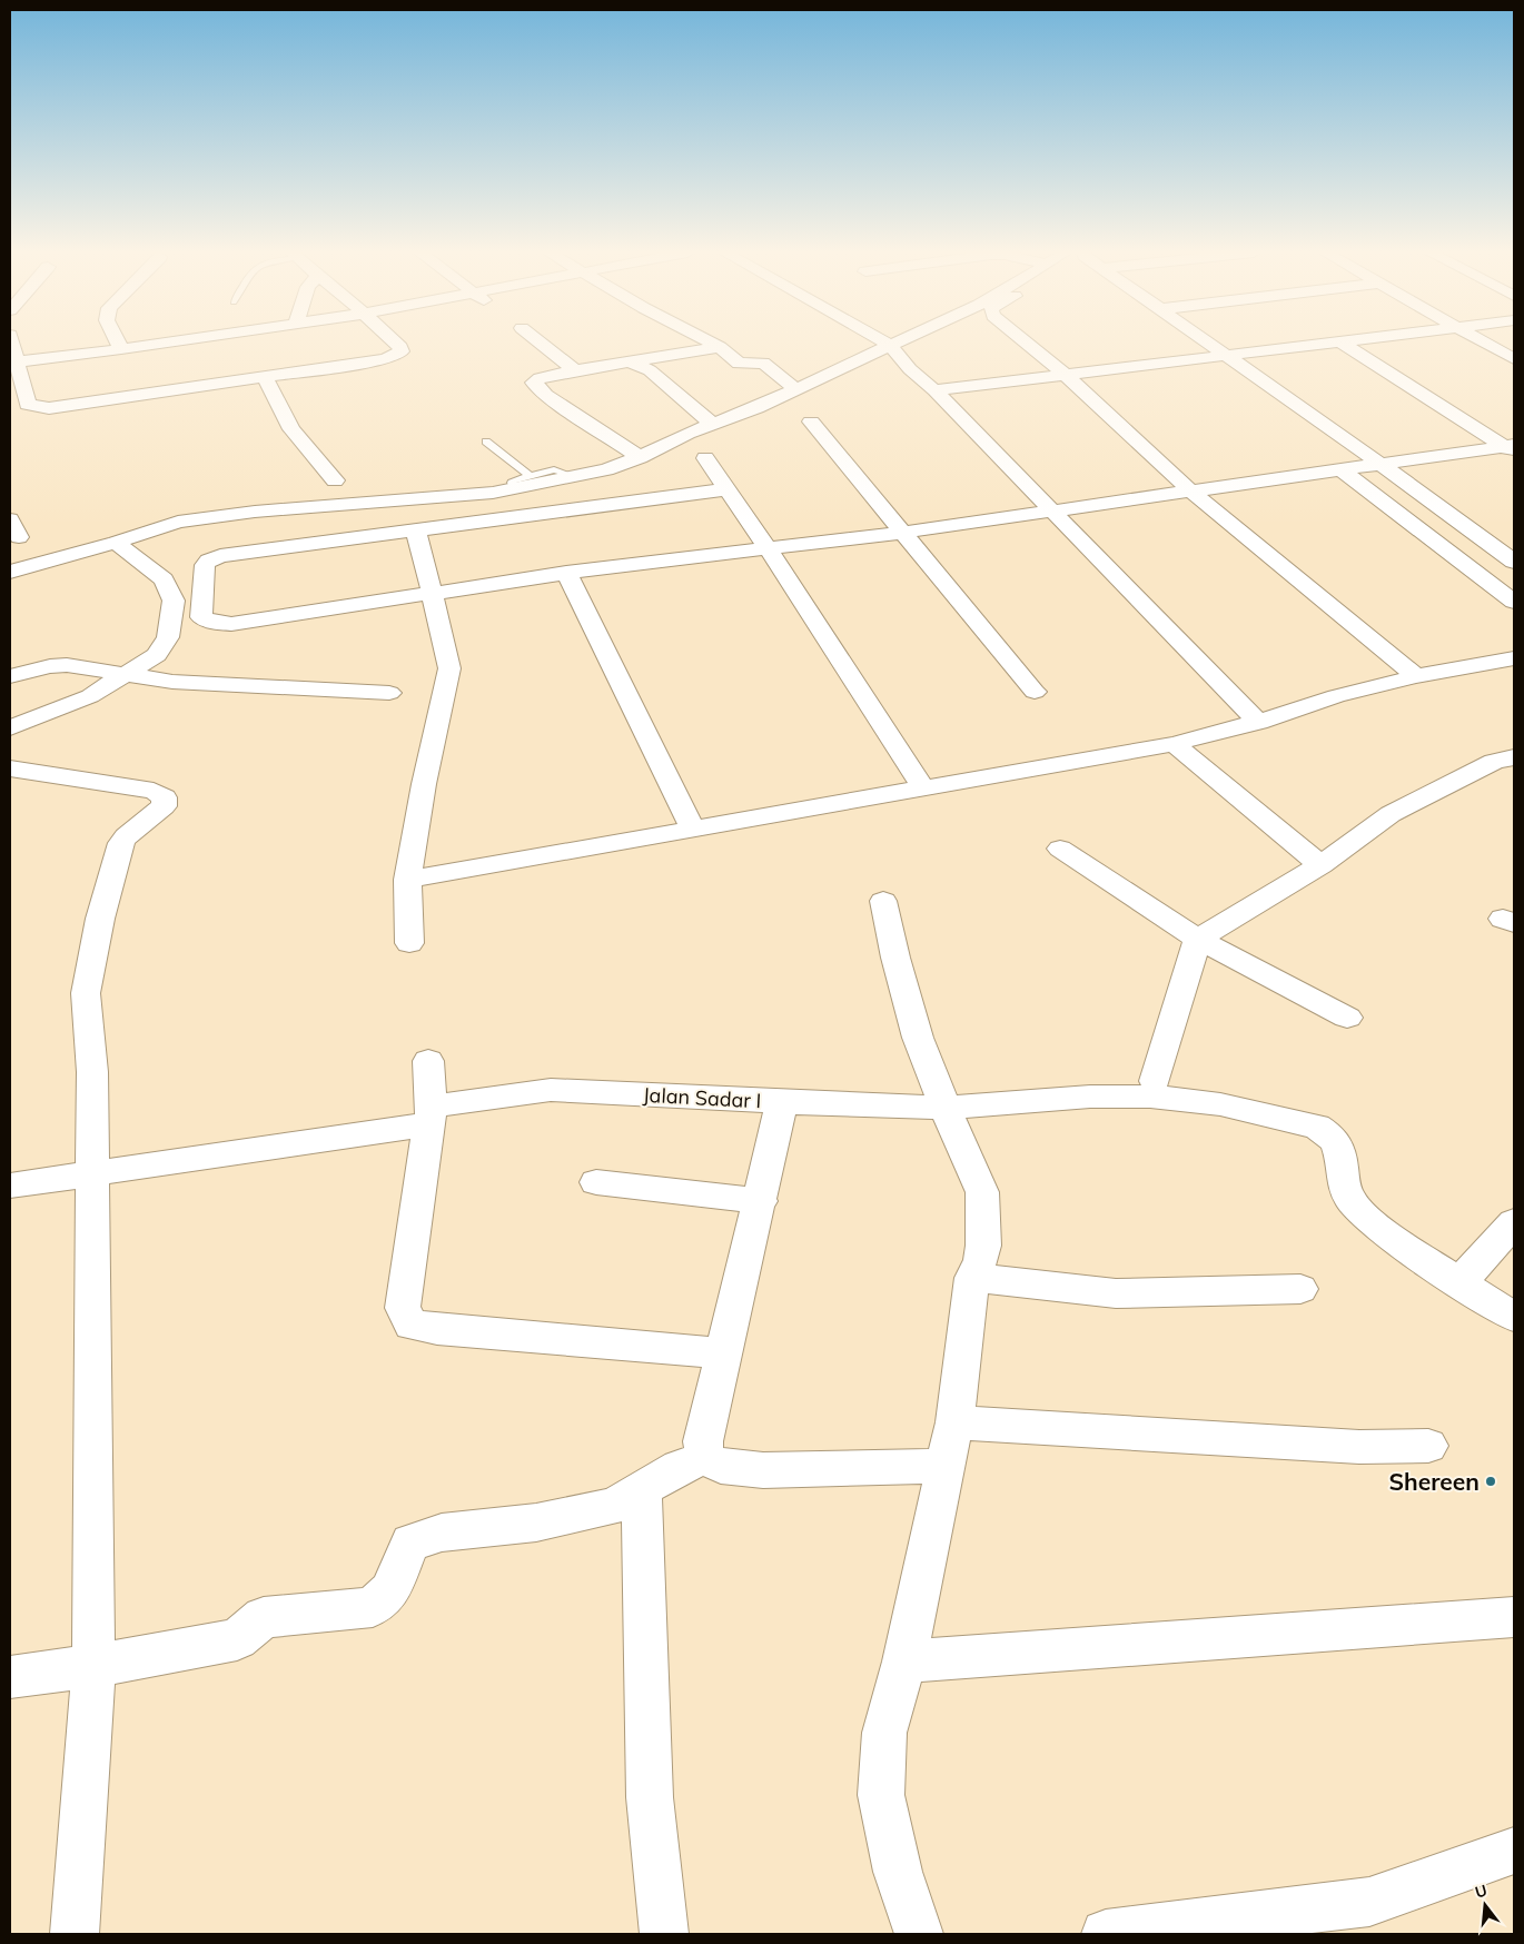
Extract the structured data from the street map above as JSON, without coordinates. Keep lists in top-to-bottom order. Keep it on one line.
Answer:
{"streets":{"street":["Jalan Sadar I"]},"places":["Shereen"],"north":"top"}
